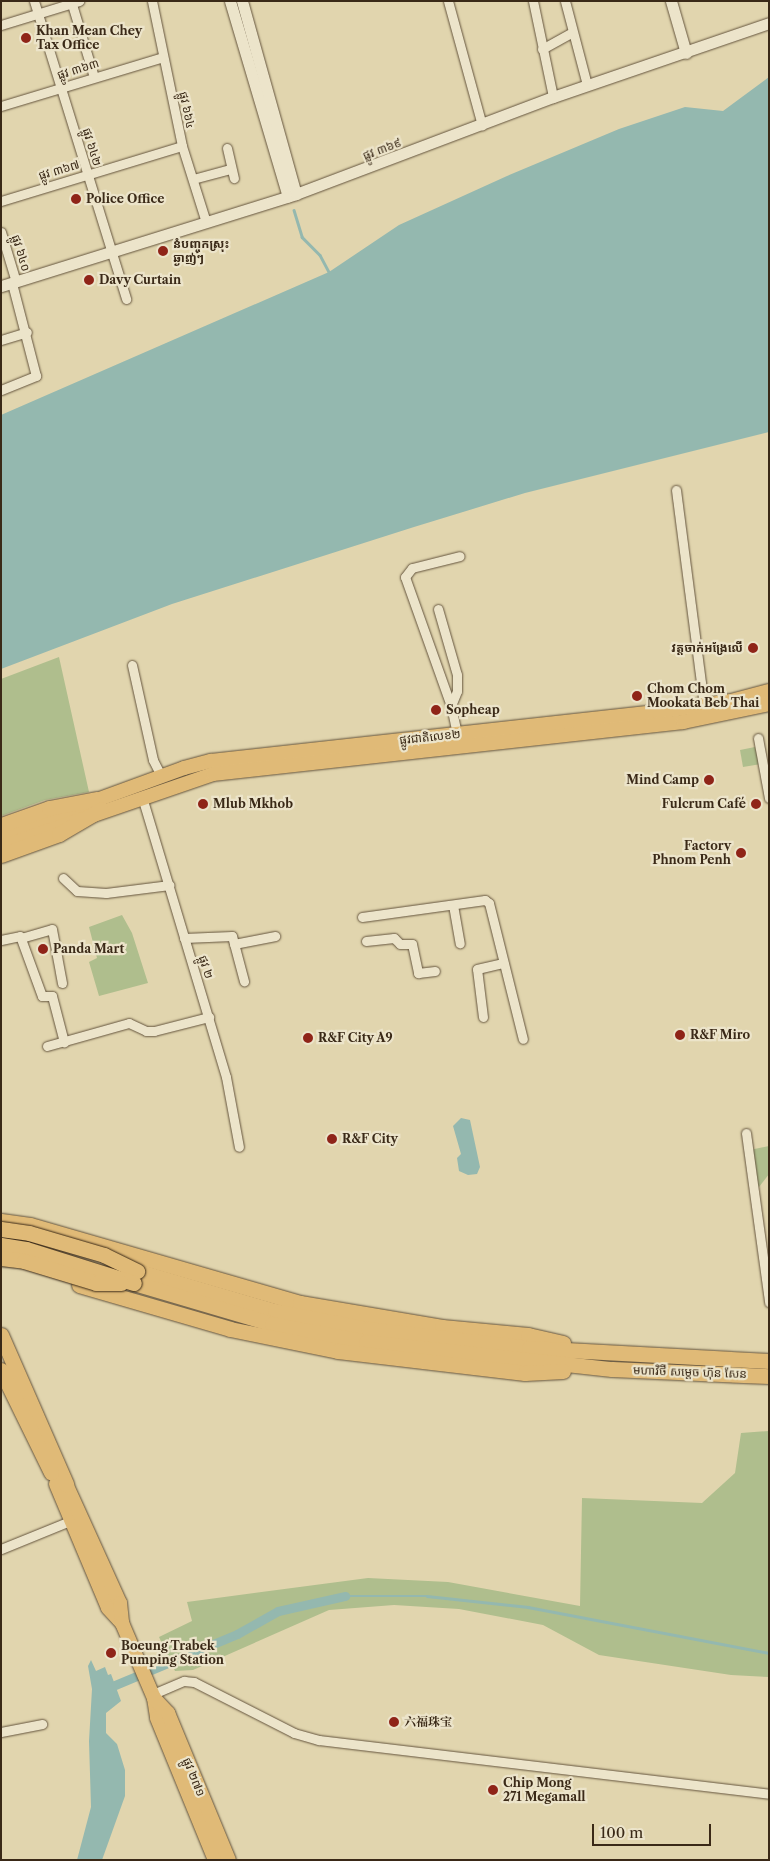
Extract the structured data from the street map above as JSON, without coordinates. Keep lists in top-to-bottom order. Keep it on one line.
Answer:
{"streets":{"highway":["មហាវិថី សម្តេច ហ៊ុន សែន"],"main road":["ផ្លូវ ៣៦៩","ផ្លូវជាតិលេខ២","ផ្លូវ ២៧១"],"street":["ផ្លូវ ៣៦៣","ផ្លូវ ៦៦៤","ផ្លូវ ៦៤២","ផ្លូវ ៣៦៧","ផ្លូវ ៦៤០","ផ្លូវ ២"]},"crossings":[["ផ្លូវ ៣៦៣","ផ្លូវ ៦៦៤"],["ផ្លូវ ៣៦៣","ផ្លូវ ៦៤២"],["ផ្លូវ ៦៦៤","ផ្លូវ ៣៦៩"],["ផ្លូវ ៦៦៤","ផ្លូវ ៣៦៧"],["ផ្លូវ ៦៤២","ផ្លូវ ៣៦៩"],["ផ្លូវ ៦៤២","ផ្លូវ ៣៦៧"],["ផ្លូវ ៣៦៩","ផ្លូវ ៦៤០"],["ផ្លូវជាតិលេខ២","ផ្លូវ ២"]],"places":["Khan Mean Chey Tax Office","Police Office","នំបញ្ចុកស្រុះ ឆ្ងាញ់ៗ","Davy Curtain","វត្តចាក់អង្រែលើ","Chom Chom Mookata Beb Thai","Sopheap","Mind Camp","Mlub Mkhob","Fulcrum Café","Factory Phnom Penh","Panda Mart","R&F Miro","R&F City A9","R&F City","Boeung Trabek Pumping Station","六福珠宝","Chip Mong 271 Megamall"],"scale_bar":"100 m"}
